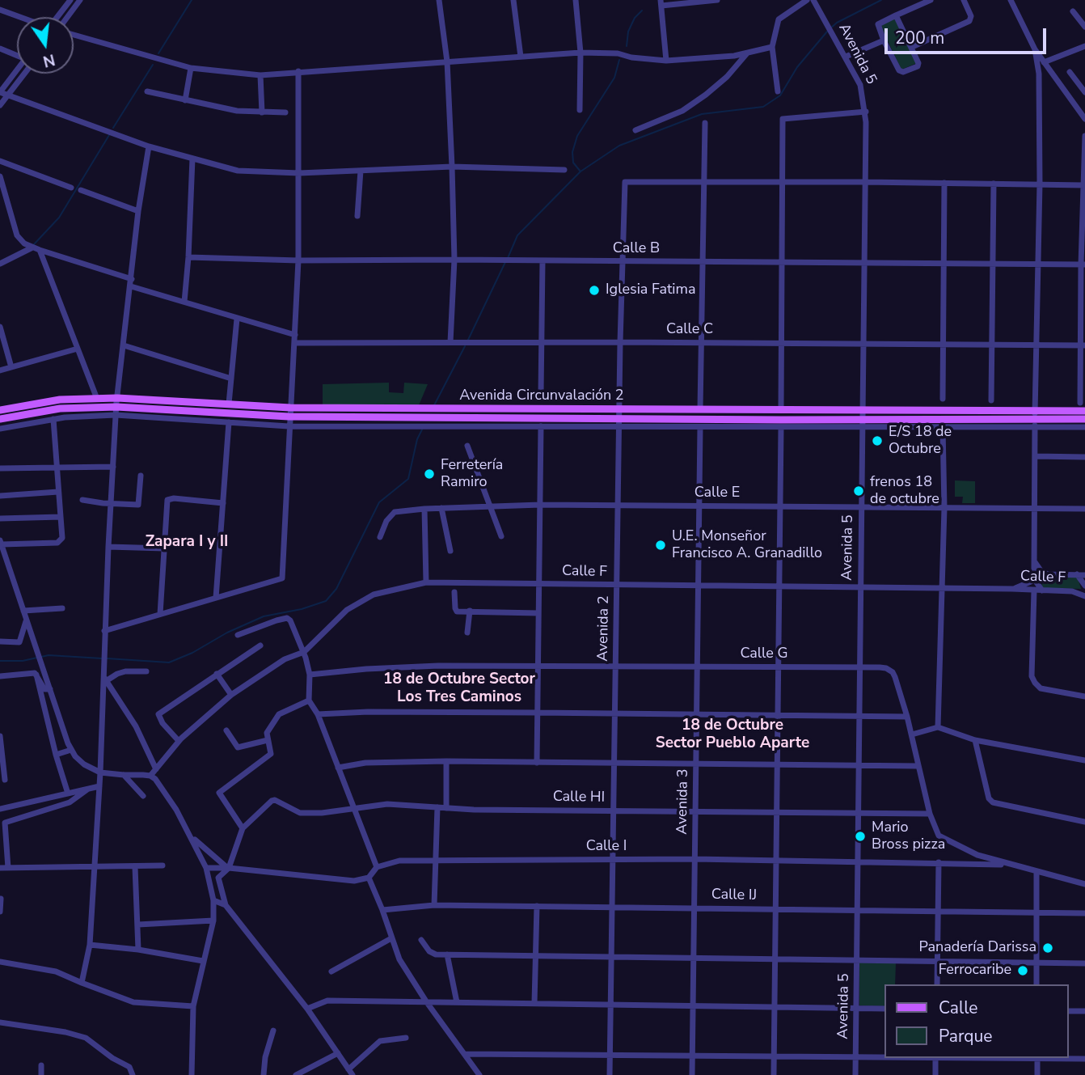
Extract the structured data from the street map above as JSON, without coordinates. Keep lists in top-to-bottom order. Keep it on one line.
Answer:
{"streets":{"main road":["Avenida Circunvalación 2"],"street":["Avenida 5","Calle B","Calle C","Calle E","Calle F","Avenida 2","Calle G","Calle HI","Avenida 3","Calle I","Calle IJ"]},"crossings":[["Avenida 5","Calle B"],["Avenida 5","Calle C"],["Avenida 5","Avenida Circunvalación 2"],["Avenida 5","Calle E"],["Avenida 5","Calle F"],["Avenida 5","Calle G"],["Avenida 5","Calle HI"],["Avenida 5","Calle I"],["Avenida 5","Calle IJ"],["Calle B","Avenida 2"],["Calle C","Avenida 2"],["Avenida Circunvalación 2","Avenida 2"],["Calle E","Avenida 2"],["Calle E","Avenida 3"],["Calle F","Avenida 2"],["Calle F","Avenida 3"],["Avenida 2","Calle G"],["Avenida 2","Calle HI"],["Avenida 2","Calle I"],["Avenida 2","Calle IJ"],["Calle G","Calle HI"],["Calle G","Avenida 3"],["Calle G","Calle I"],["Calle HI","Avenida 3"],["Avenida 3","Calle I"],["Avenida 3","Calle IJ"]],"districts":["Zapara I y II","18 de Octubre Sector Los Tres Caminos","18 de Octubre Sector Pueblo Aparte"],"places":["Iglesia Fatima","E/S 18 de Octubre","Ferretería Ramiro","frenos 18 de octubre","U.E. Monseñor Francisco A. Granadillo","Mario Bross pizza","Panadería Darissa","Ferrocaribe"],"legend":["Calle","Parque"],"scale_bar":"200 m","north":"bottom"}
